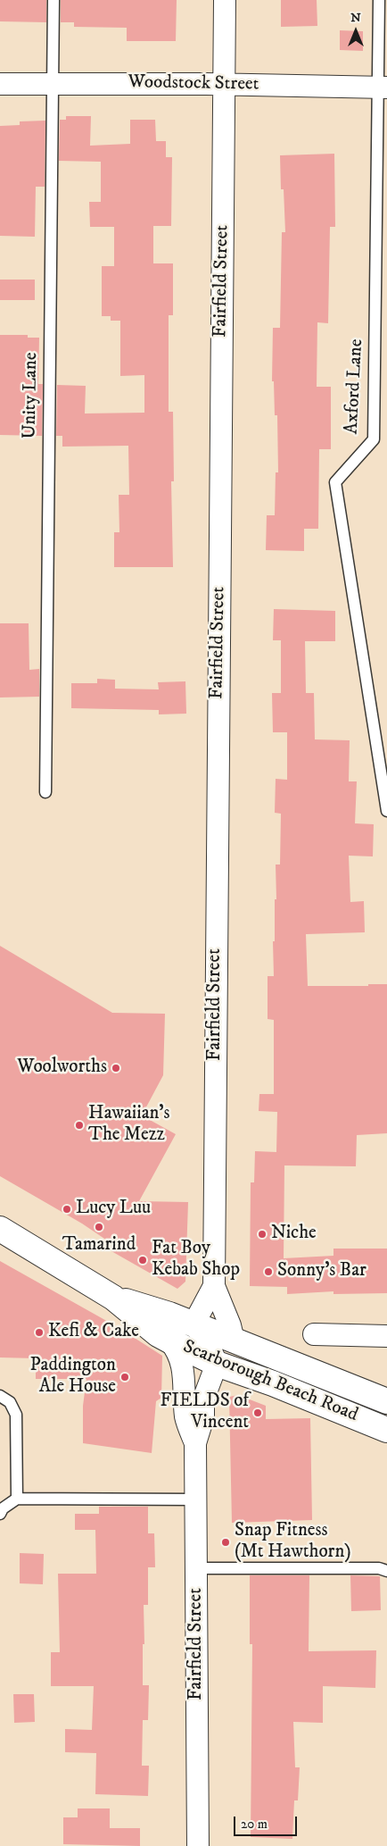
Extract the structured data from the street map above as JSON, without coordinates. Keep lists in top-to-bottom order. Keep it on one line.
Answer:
{"streets":{"main road":["Scarborough Beach Road"],"street":["Woodstock Street","Fairfield Street"],"lane":["Axford Lane","Unity Lane"]},"crossings":[["Woodstock Street","Fairfield Street"],["Woodstock Street","Axford Lane"],["Woodstock Street","Unity Lane"],["Fairfield Street","Scarborough Beach Road"]],"places":["Woolworths","Hawaiian's The Mezz","Lucy Luu","Tamarind","Niche","Fat Boy Kebab Shop","Sonny's Bar","Kefi & Cake","Paddington Ale House","FIELDS of Vincent","Snap Fitness (Mt Hawthorn)"],"scale_bar":"20 m","north":"top"}
